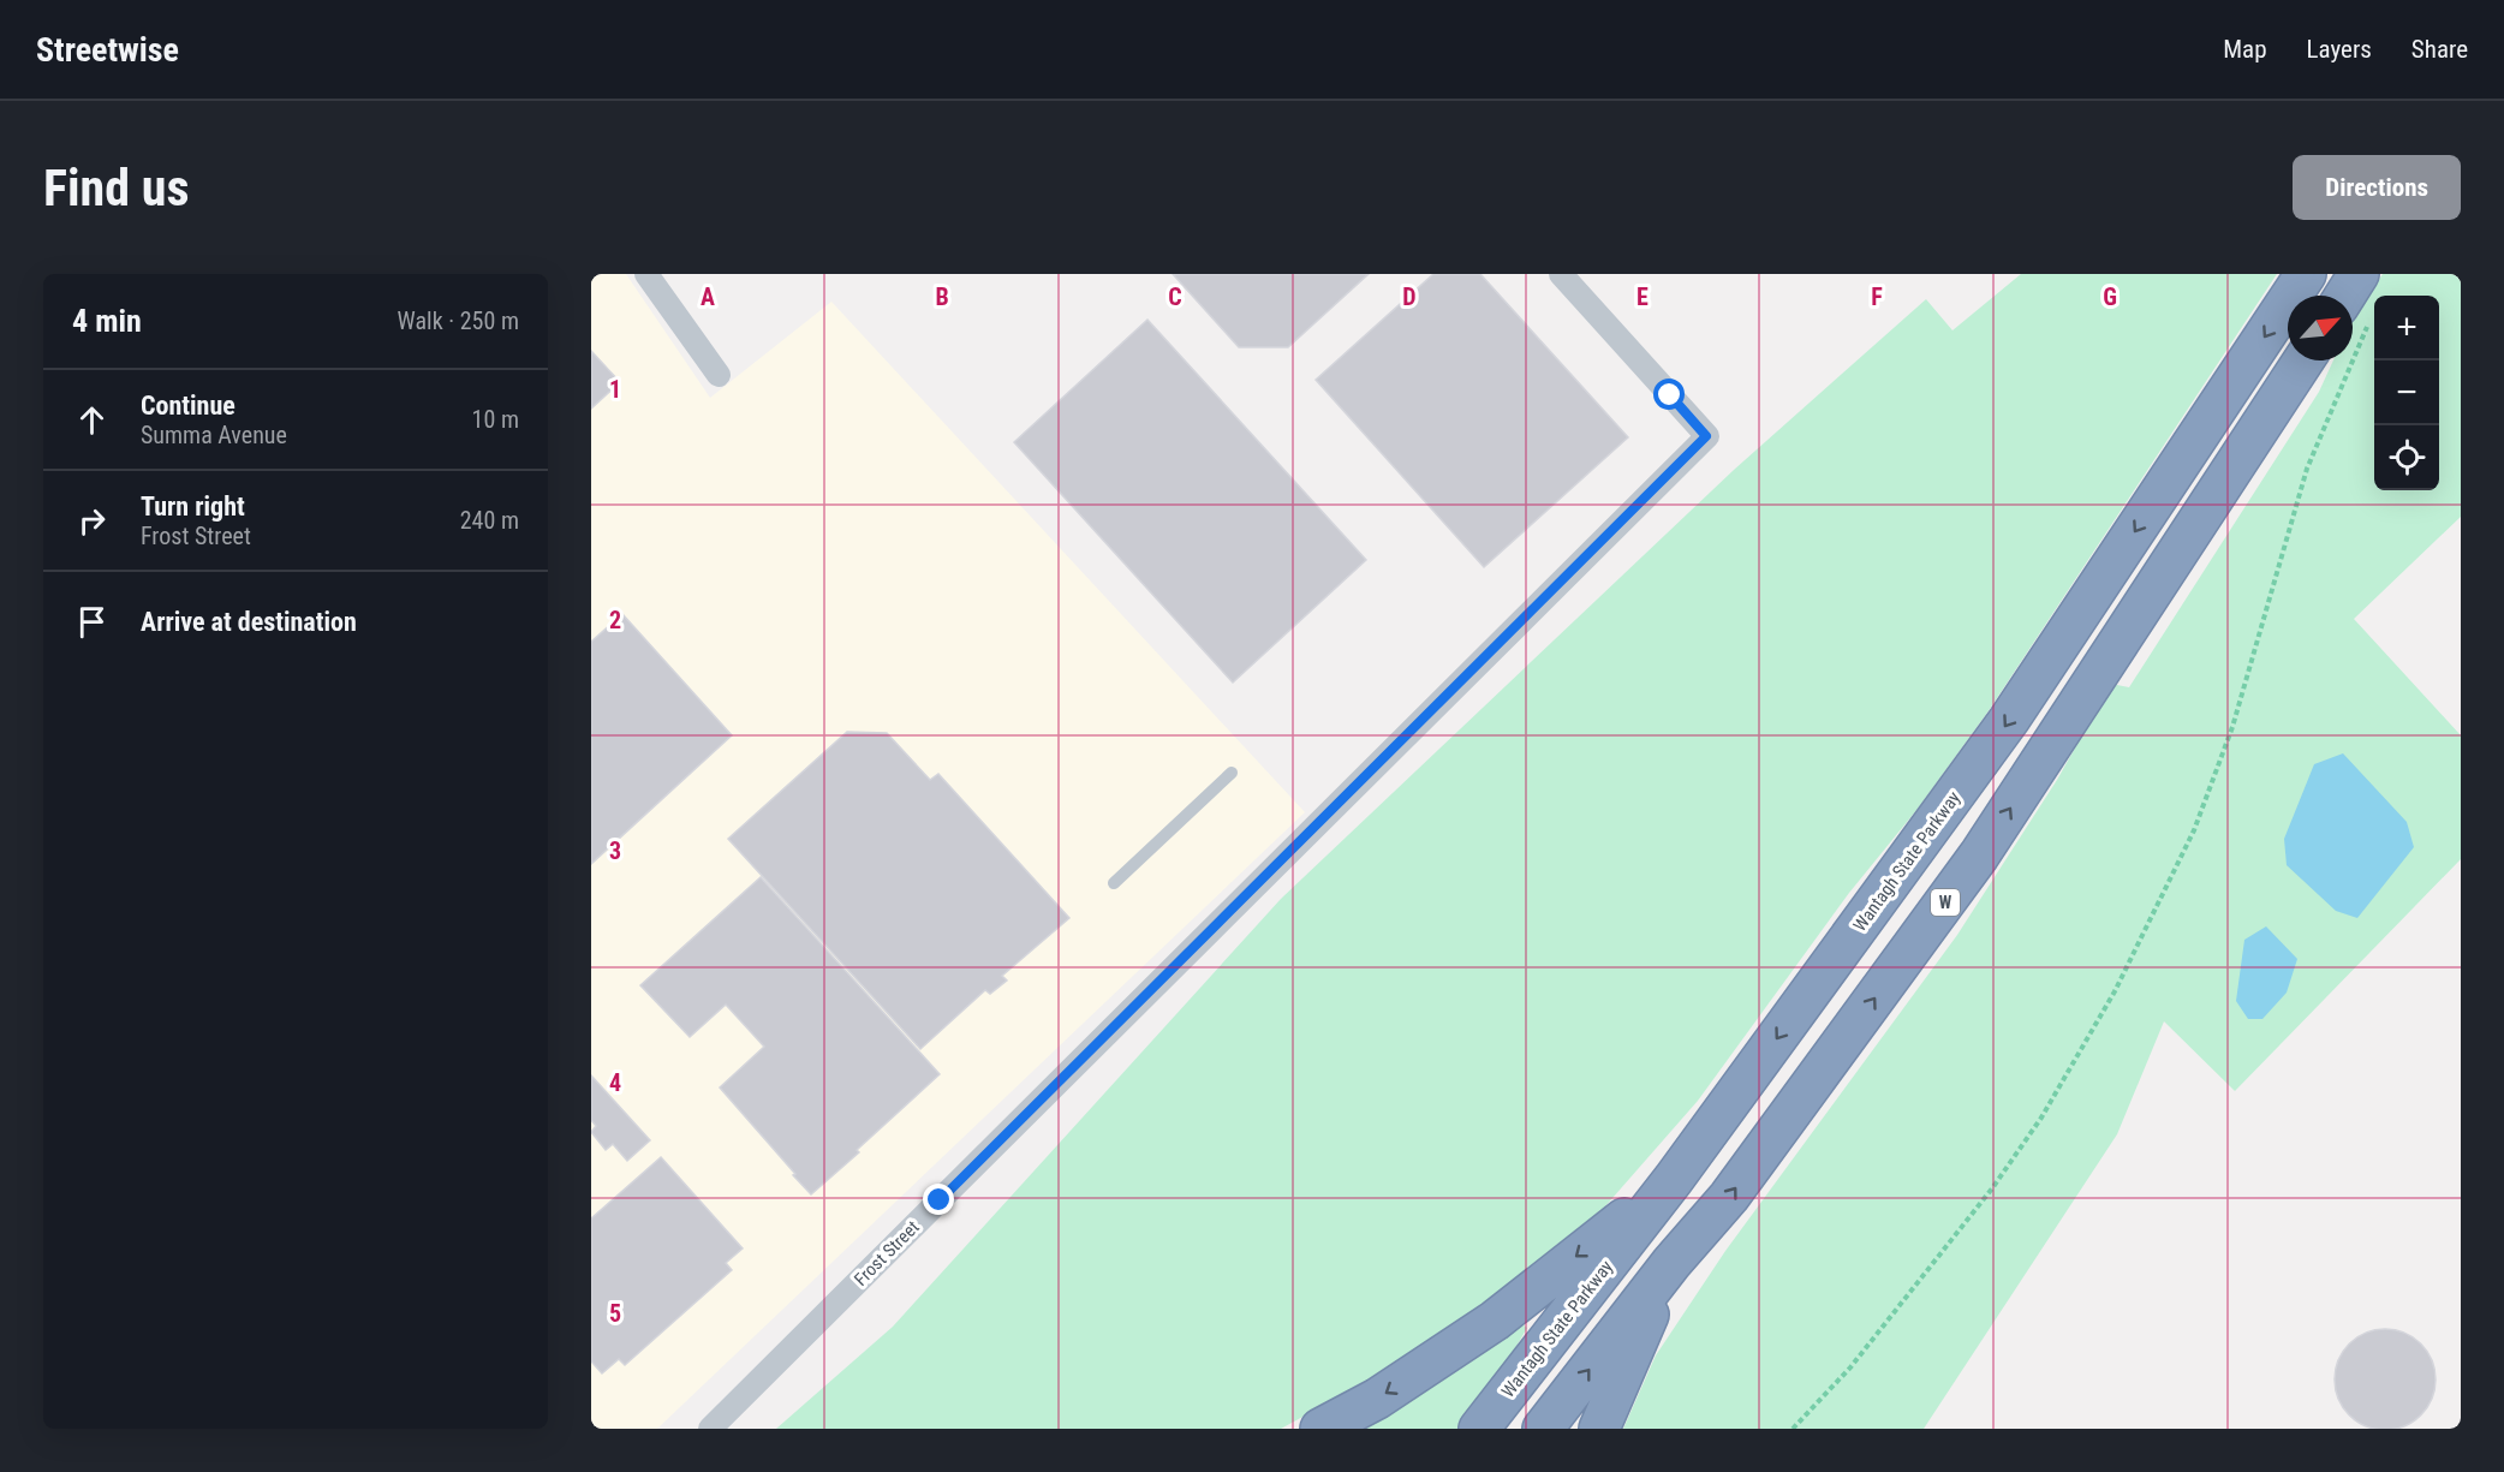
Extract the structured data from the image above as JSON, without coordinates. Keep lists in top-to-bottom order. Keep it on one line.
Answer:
{"streets":{"highway":["Wantagh State Parkway","W"],"street":["Frost Street"]},"north":"top right","page":{"header":"Streetwise","nav":["Map","Layers","Share"],"buttons":"Directions","title":"Find us","heading":["4 min","Walk · 250 m"],"map_buttons":["+","−"],"list":[["Continue","Summa Avenue","10 m"],["Turn right","Frost Street","240 m"],"Arrive at destination"]},"grid":{"columns":["A","B","C","D","E","F","G"],"rows":["1","2","3","4","5"]}}
